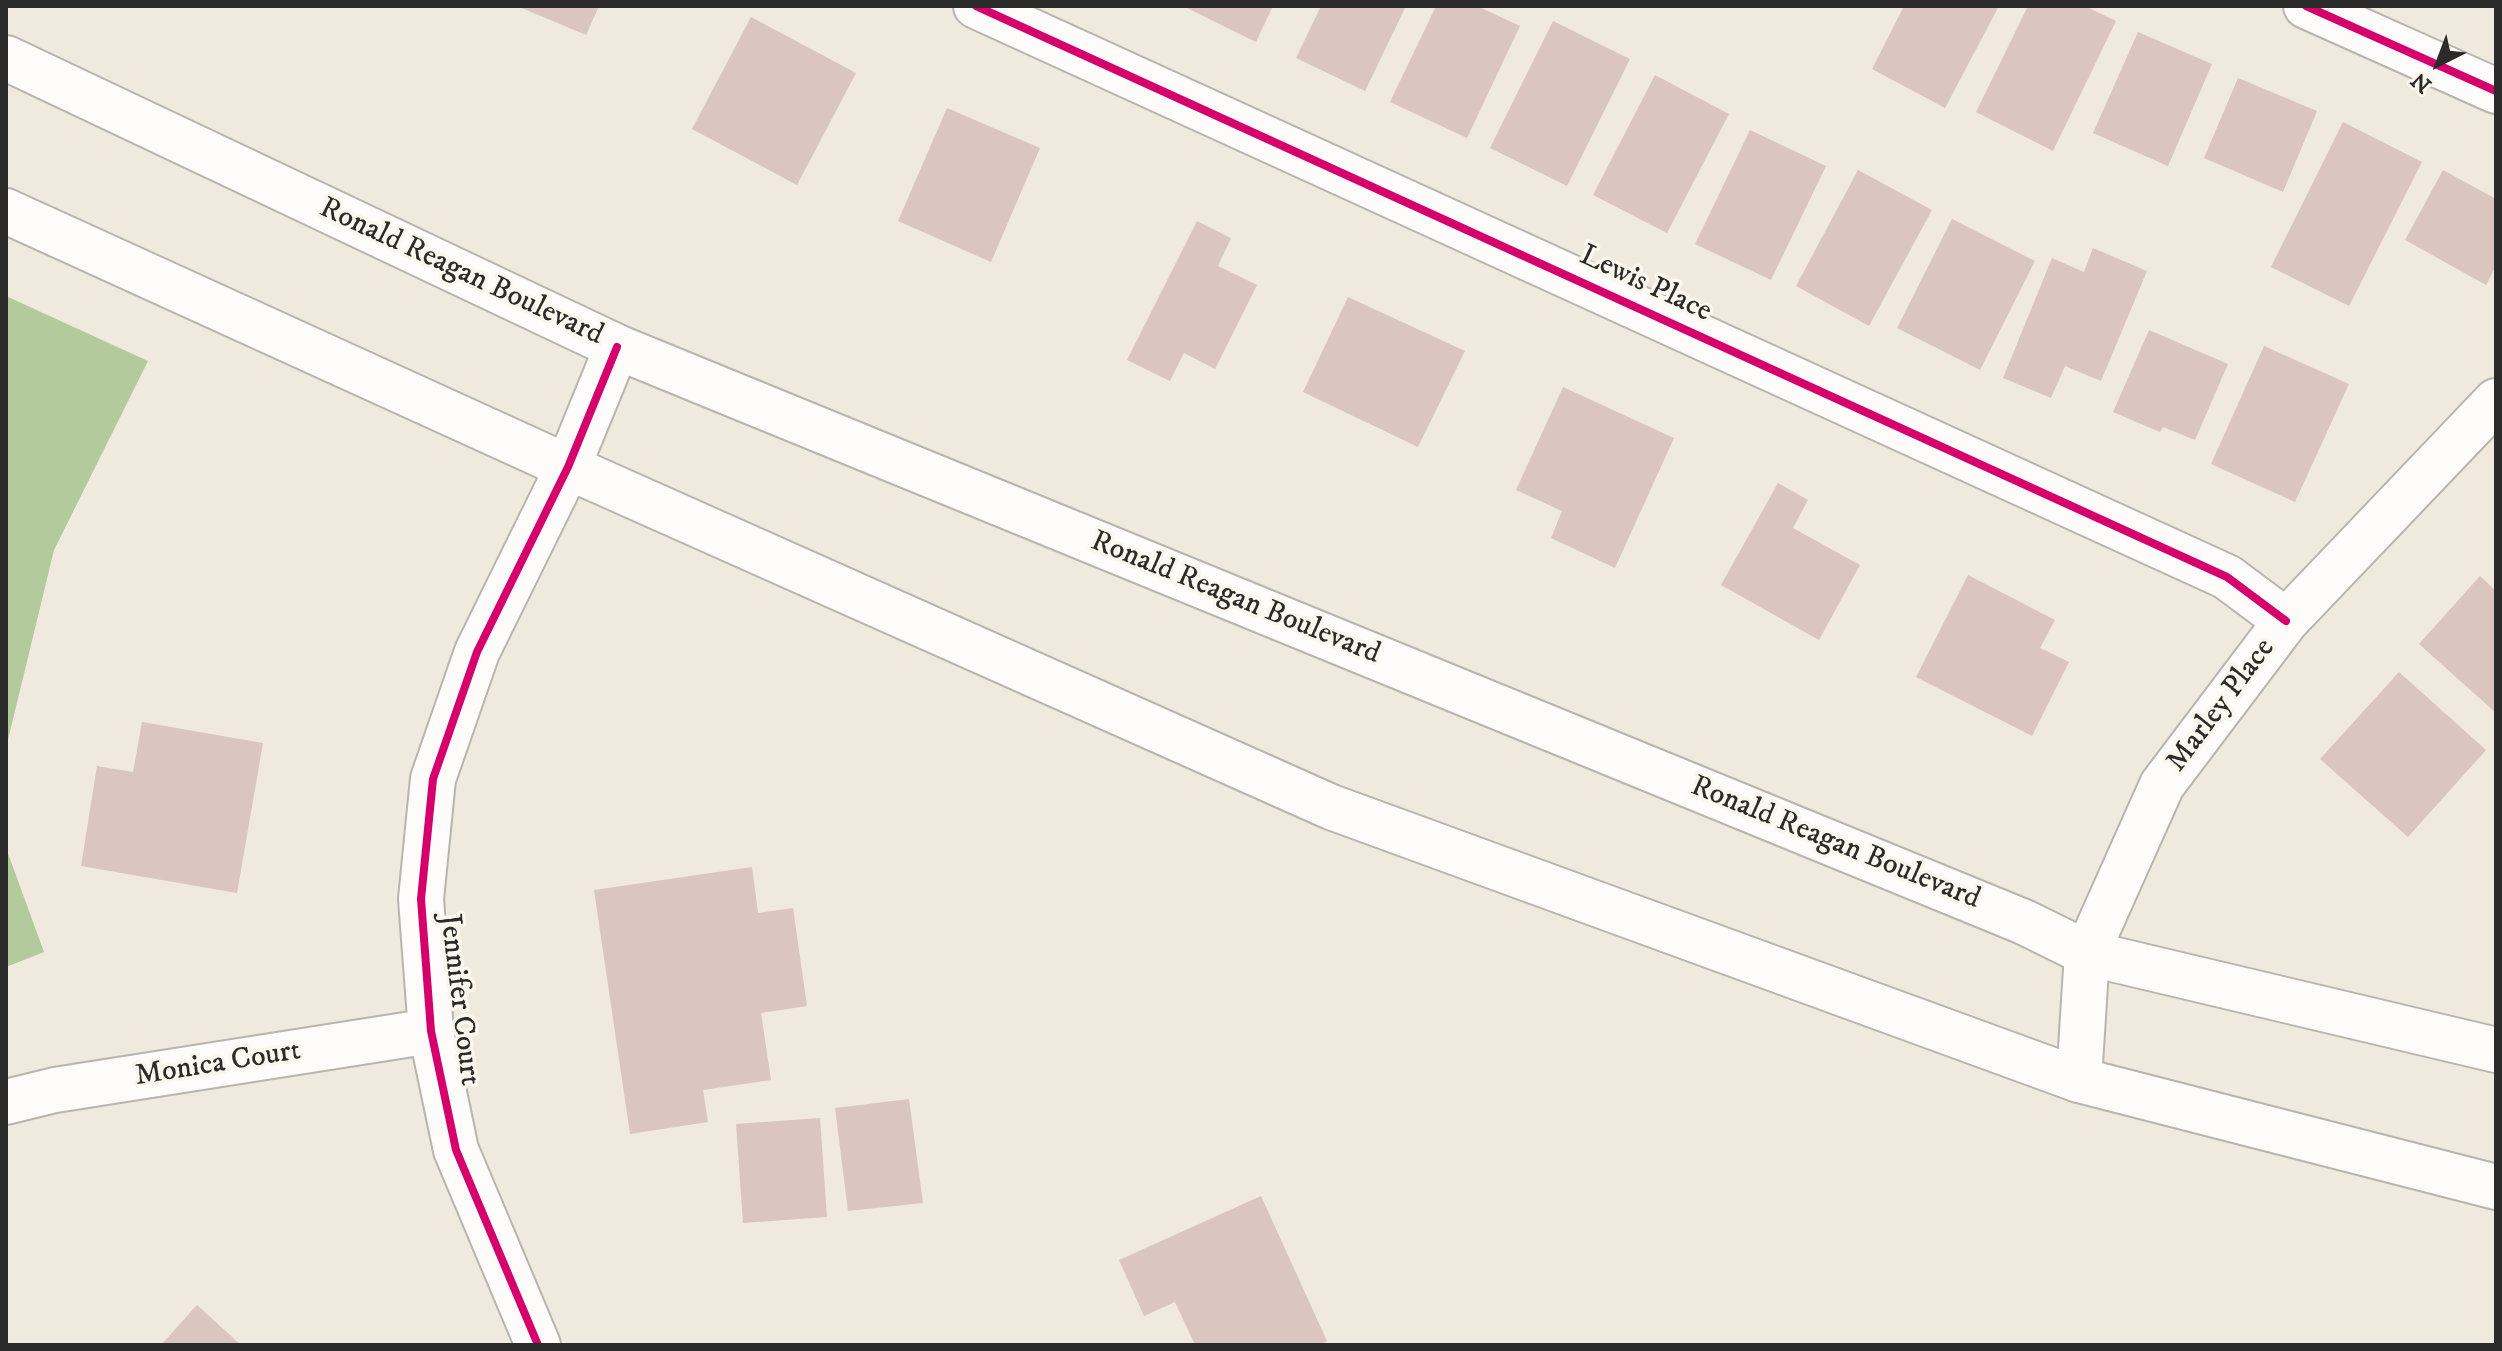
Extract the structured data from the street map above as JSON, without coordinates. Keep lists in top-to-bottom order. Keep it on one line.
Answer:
{"streets":{"main road":["Ronald Reagan Boulevard","Lewis Place","Marley Place","Jennifer Court","Monica Court"]},"crossings":[["Ronald Reagan Boulevard","Marley Place"],["Ronald Reagan Boulevard","Jennifer Court"],["Lewis Place","Marley Place"],["Jennifer Court","Monica Court"]],"north":"bottom left"}
